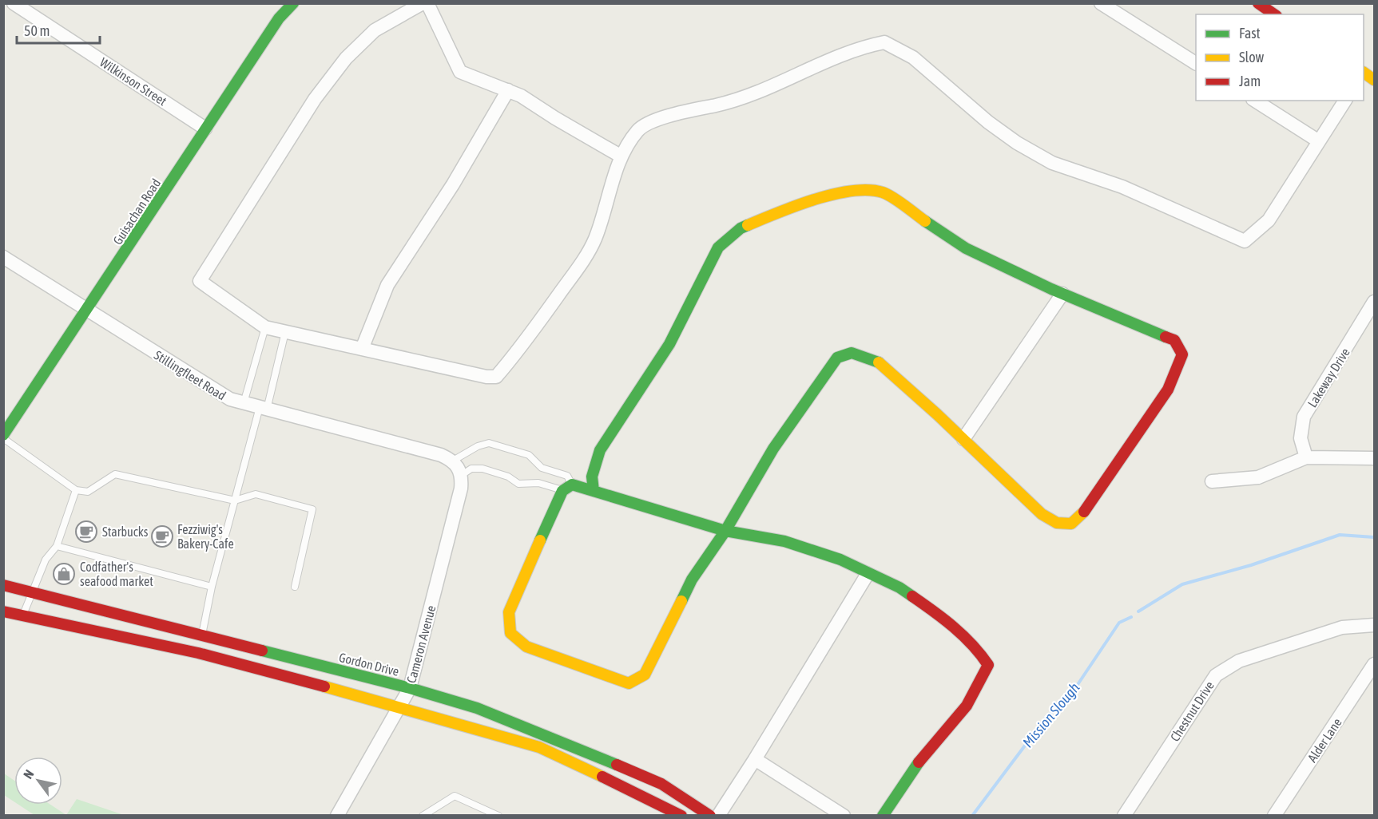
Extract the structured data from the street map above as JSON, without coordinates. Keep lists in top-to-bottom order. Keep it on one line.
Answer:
{"streets":{"street":["Wilkinson Street","Guisachan Road","Stillingfleet Road","Lakeway Drive","Cameron Avenue","Gordon Drive","Chestnut Drive","Alder Lane"]},"crossings":[["Wilkinson Street","Guisachan Road"],["Guisachan Road","Stillingfleet Road"],["Cameron Avenue","Gordon Drive"]],"water":["Mission Slough"],"places":{"cafe":["Starbucks","Fezziwig's Bakery-Cafe"],"shop":["Codfather's seafood market"]},"legend":["Fast","Slow","Jam"],"scale_bar":"50 m","north":"top left"}
